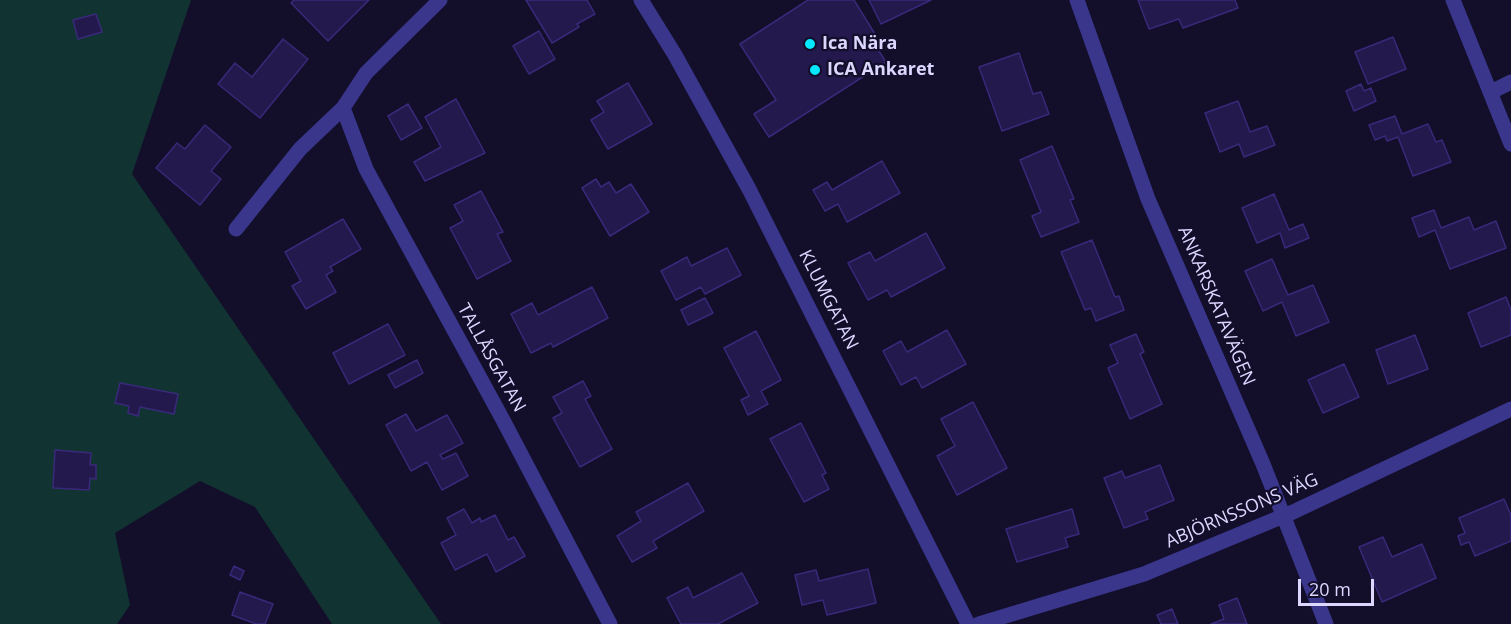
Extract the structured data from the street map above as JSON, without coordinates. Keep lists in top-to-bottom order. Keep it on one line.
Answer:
{"streets":{"street":["KLUMGATAN","ANKARSKATAVÄGEN","TALLÅSGATAN","ABJÖRNSSONS VÄG"]},"crossings":[["ANKARSKATAVÄGEN","ABJÖRNSSONS VÄG"]],"places":["Ica Nära","ICA Ankaret"],"scale_bar":"20 m"}
